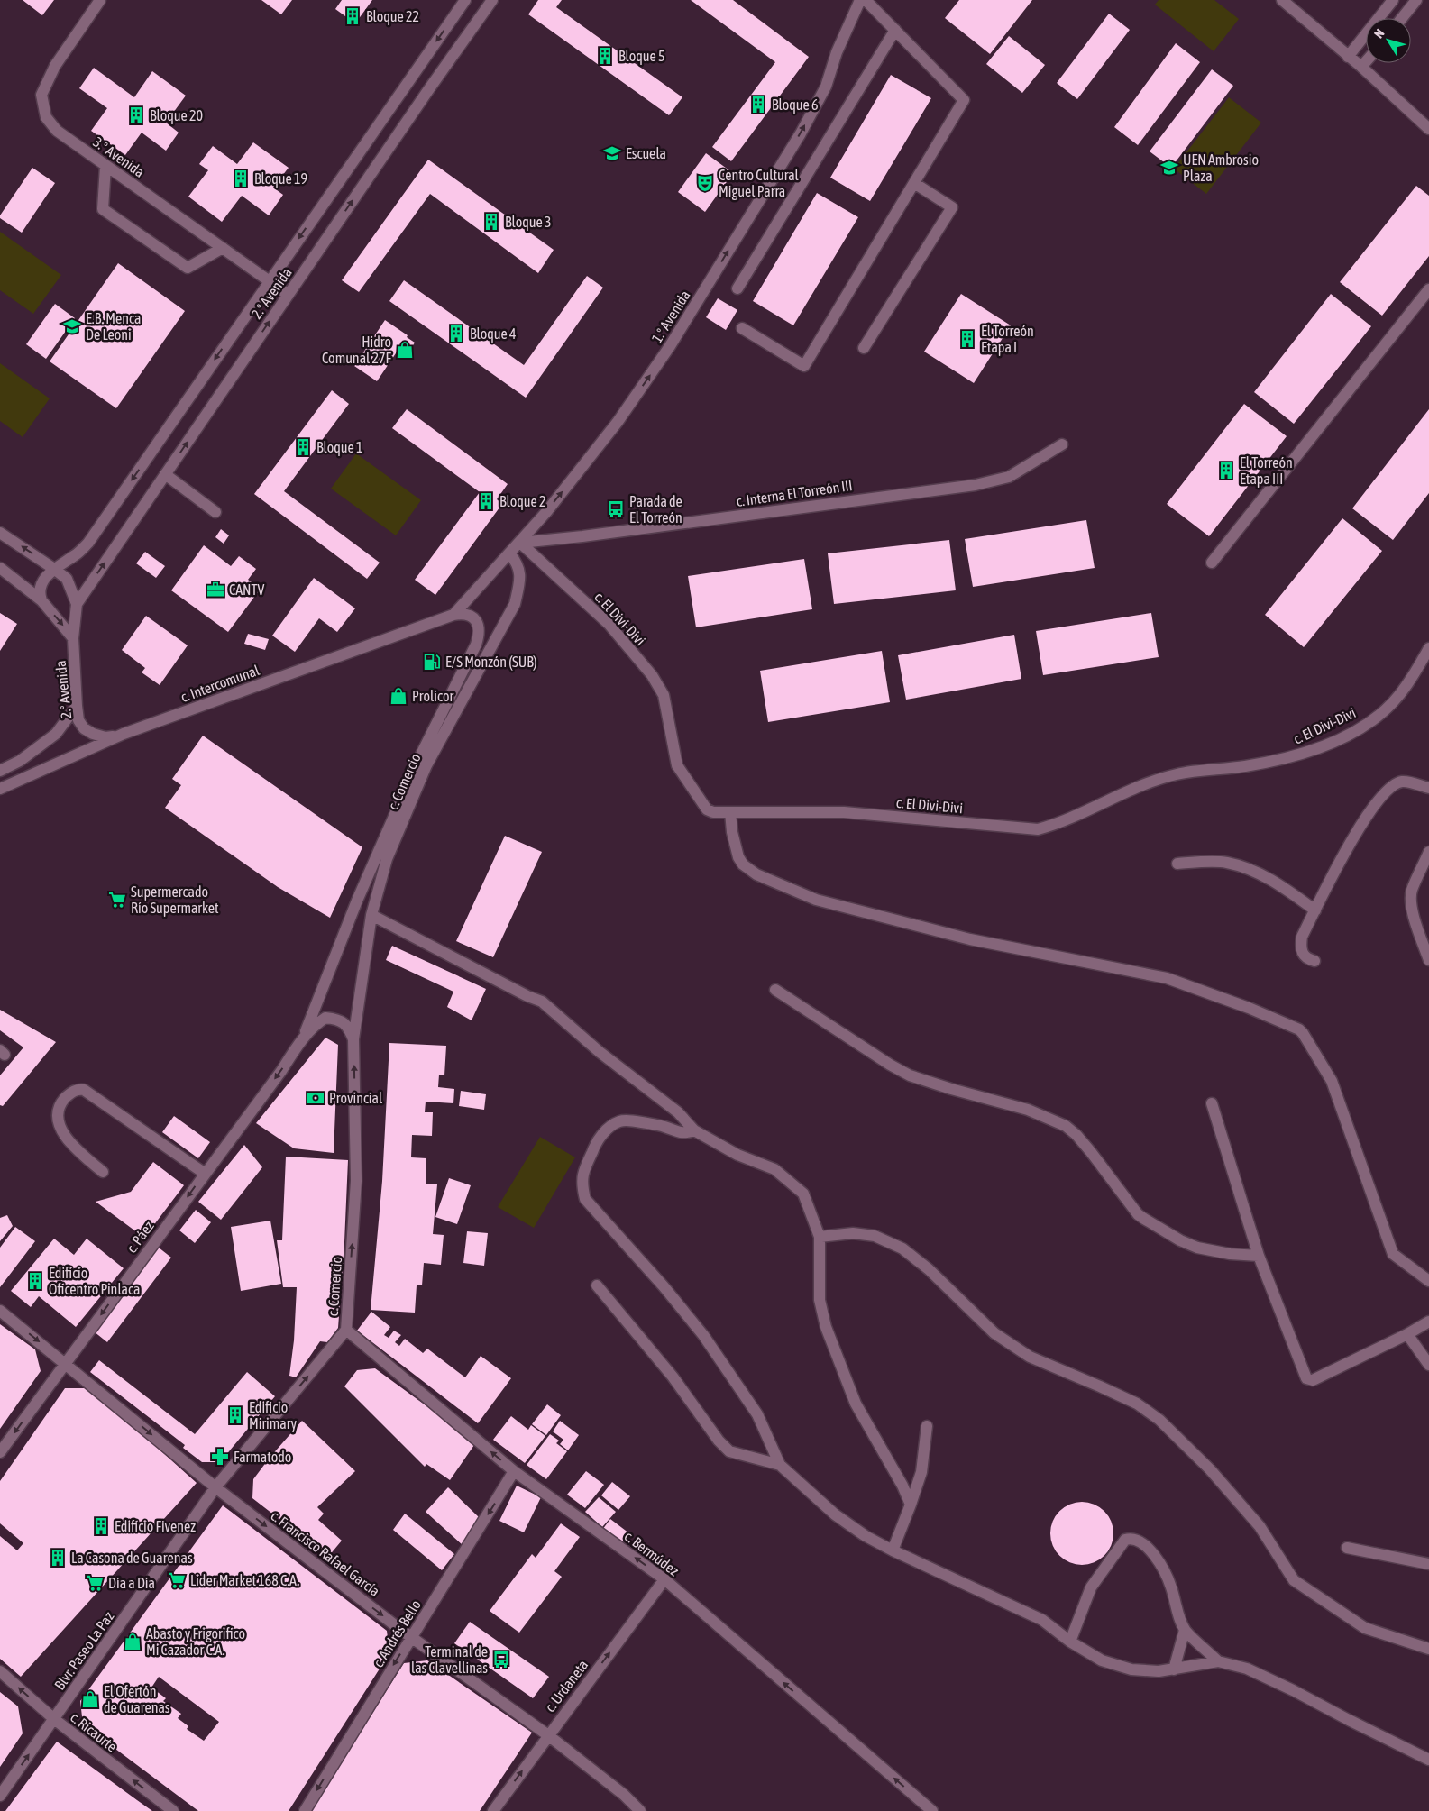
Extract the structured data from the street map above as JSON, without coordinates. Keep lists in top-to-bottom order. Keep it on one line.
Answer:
{"streets":{"street":["3.° Avenida","2.° Avenida","1.° Avenida","c. Interna El Torreón III","c. El Divi-Divi","c. Intercomunal","c. Comercio","c. Páez","c. Francisco Rafael García","c. Bermúdez","c. Andrés Bello","Blvr. Paseo La Paz","c. Urdaneta","c. Ricaurte"]},"crossings":[["3.° Avenida","2.° Avenida"],["2.° Avenida","c. Intercomunal"],["1.° Avenida","c. Interna El Torreón III"],["1.° Avenida","c. El Divi-Divi"],["1.° Avenida","c. Intercomunal"],["1.° Avenida","c. Comercio"],["c. Interna El Torreón III","c. El Divi-Divi"],["c. Comercio","c. Francisco Rafael García"],["c. Comercio","c. Bermúdez"],["c. Comercio","Blvr. Paseo La Paz"],["c. Páez","c. Francisco Rafael García"],["c. Francisco Rafael García","c. Andrés Bello"],["c. Francisco Rafael García","Blvr. Paseo La Paz"],["c. Francisco Rafael García","c. Urdaneta"],["c. Bermúdez","c. Andrés Bello"],["c. Bermúdez","c. Urdaneta"],["Blvr. Paseo La Paz","c. Ricaurte"]],"one_way":["c. Comercio","c. Páez","c. Francisco Rafael García","c. Bermúdez","c. Andrés Bello","c. Urdaneta","c. Ricaurte"],"places":{"building":["Bloque 22","Bloque 5","Bloque 6","Bloque 20","Bloque 19","Bloque 3","Bloque 4","El Torreón Etapa I","Bloque 1","El Torreón Etapa III","Bloque 2","Edificio Oficentro Pinlaca","Edificio Mirimary","Edificio Fivenez","La Casona de Guarenas"],"school or university":["Escuela","UEN Ambrosio Plaza","E.B. Menca De Leoni"],"theatre":["Centro Cultural Miguel Parra"],"shop":["Hidro Comunal 27F","Prolicor","Abasto y Frigorifico Mi Cazador C.A.","El Ofertón de Guarenas"],"bus stop":["Parada de El Torreón","Terminal de las Clavellinas"],"office":["CANTV"],"fuel station":["E/S Monzón (SUB)"],"supermarket":["Supermercado Río Supermarket","Lider Market 168 C.A.","Día a Día"],"bank":["Provincial"],"pharmacy":["Farmatodo"]},"north":"top left"}
